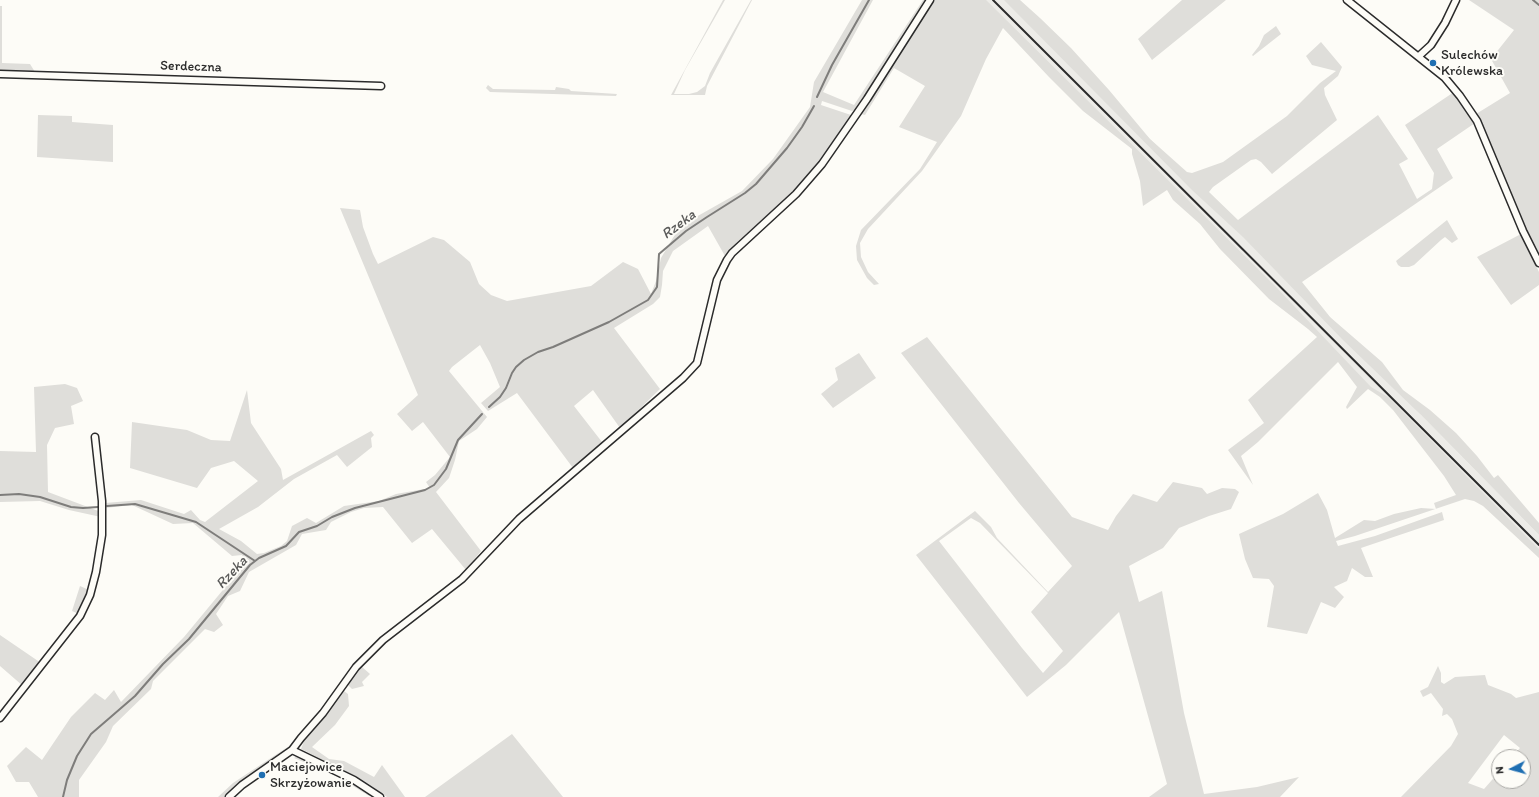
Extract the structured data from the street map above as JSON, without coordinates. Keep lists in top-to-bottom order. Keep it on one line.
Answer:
{"streets":{"street":["Serdeczna"]},"water":["Rzeka"],"places":["Sulechów Królewska","Maciejowice Skrzyżowanie"],"north":"left"}
